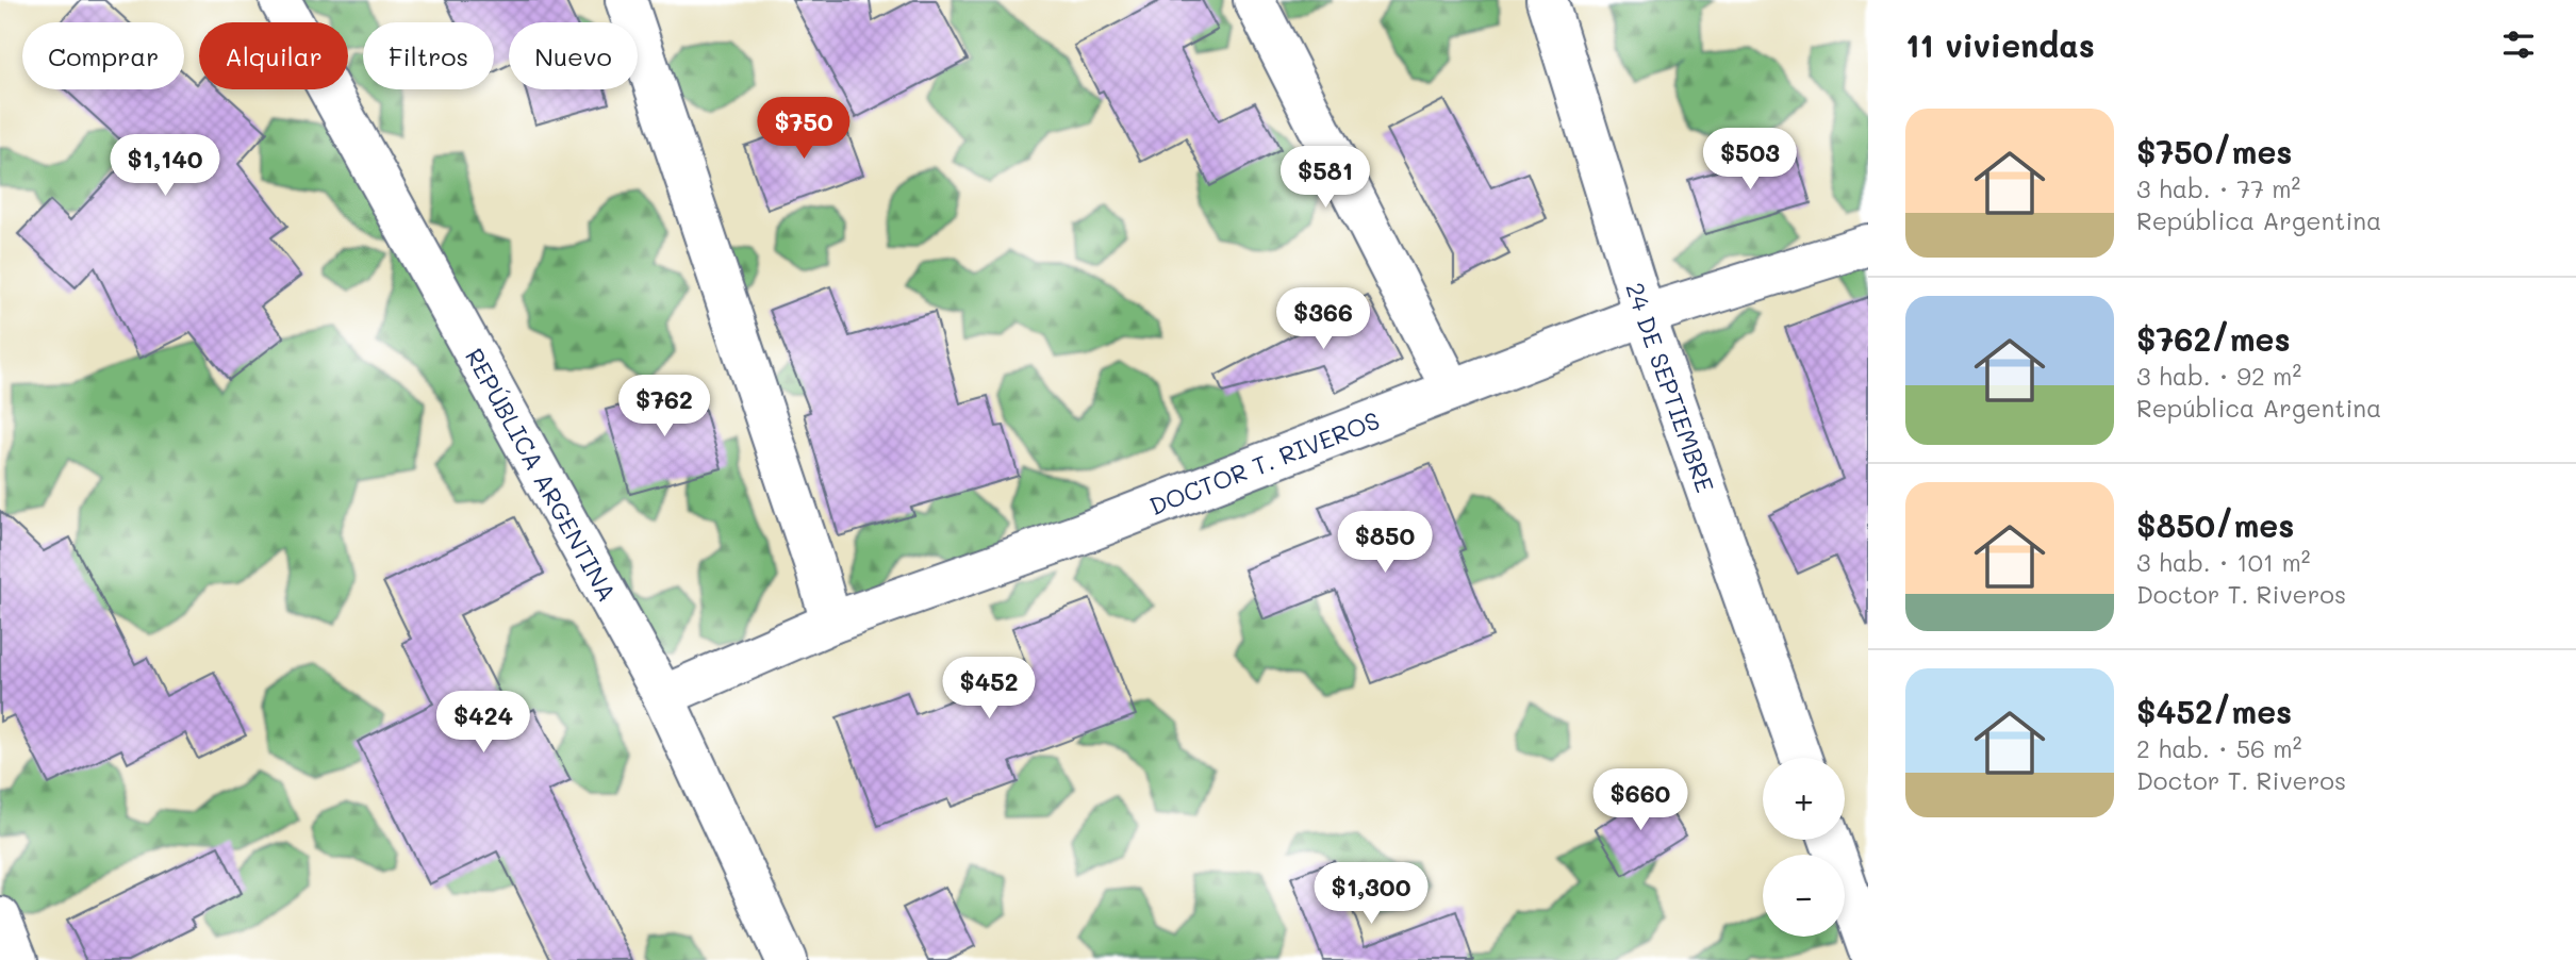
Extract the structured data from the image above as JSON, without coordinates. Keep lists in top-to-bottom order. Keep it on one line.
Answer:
{"streets":{"street":["24 DE SEPTIEMBRE","DOCTOR T. RIVEROS","REPÚBLICA ARGENTINA"]},"crossings":[["24 DE SEPTIEMBRE","DOCTOR T. RIVEROS"],["DOCTOR T. RIVEROS","REPÚBLICA ARGENTINA"]],"page":{"heading":"11 viviendas","chip":["Comprar","Alquilar","Filtros","Nuevo"],"list":[{"name":"$750/mes","note":"3 hab. · 77 m² · República Argentina"},{"name":"$762/mes","note":"3 hab. · 92 m² · República Argentina"},{"name":"$850/mes","note":"3 hab. · 101 m² · Doctor T. Riveros"},{"name":"$452/mes","note":"2 hab. · 56 m² · Doctor T. Riveros"}],"price":["$750","$503","$1,140","$581","$366","$762","$850","$452","$424","$660","$1,300"],"map_buttons":["+","−"]}}
